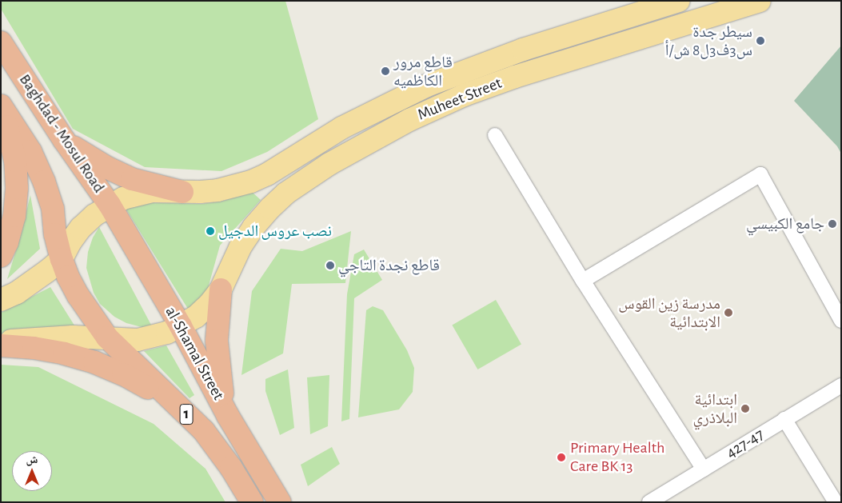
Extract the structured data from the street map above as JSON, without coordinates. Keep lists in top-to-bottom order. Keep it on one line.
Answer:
{"streets":{"highway":["Baghdad - Mosul Road","al-Shamal Street","1"],"main road":["Muheet Street"],"street":["427-47"]},"crossings":[["Muheet Street","Baghdad - Mosul Road"],["Muheet Street","al-Shamal Street"],["Muheet Street","1"],["Baghdad - Mosul Road","al-Shamal Street"]],"places":["سيطر جدة س3ف3ل8 ش/أ","قاطع مرور الكاظميه","جامع الكبيسي","نصب عروس الدجيل","قاطع نجدة التاجي","مدرسة زين القوس الابتدائية","ابتدائية البلاذري","Primary Health Care BK 13"],"north":"top"}
